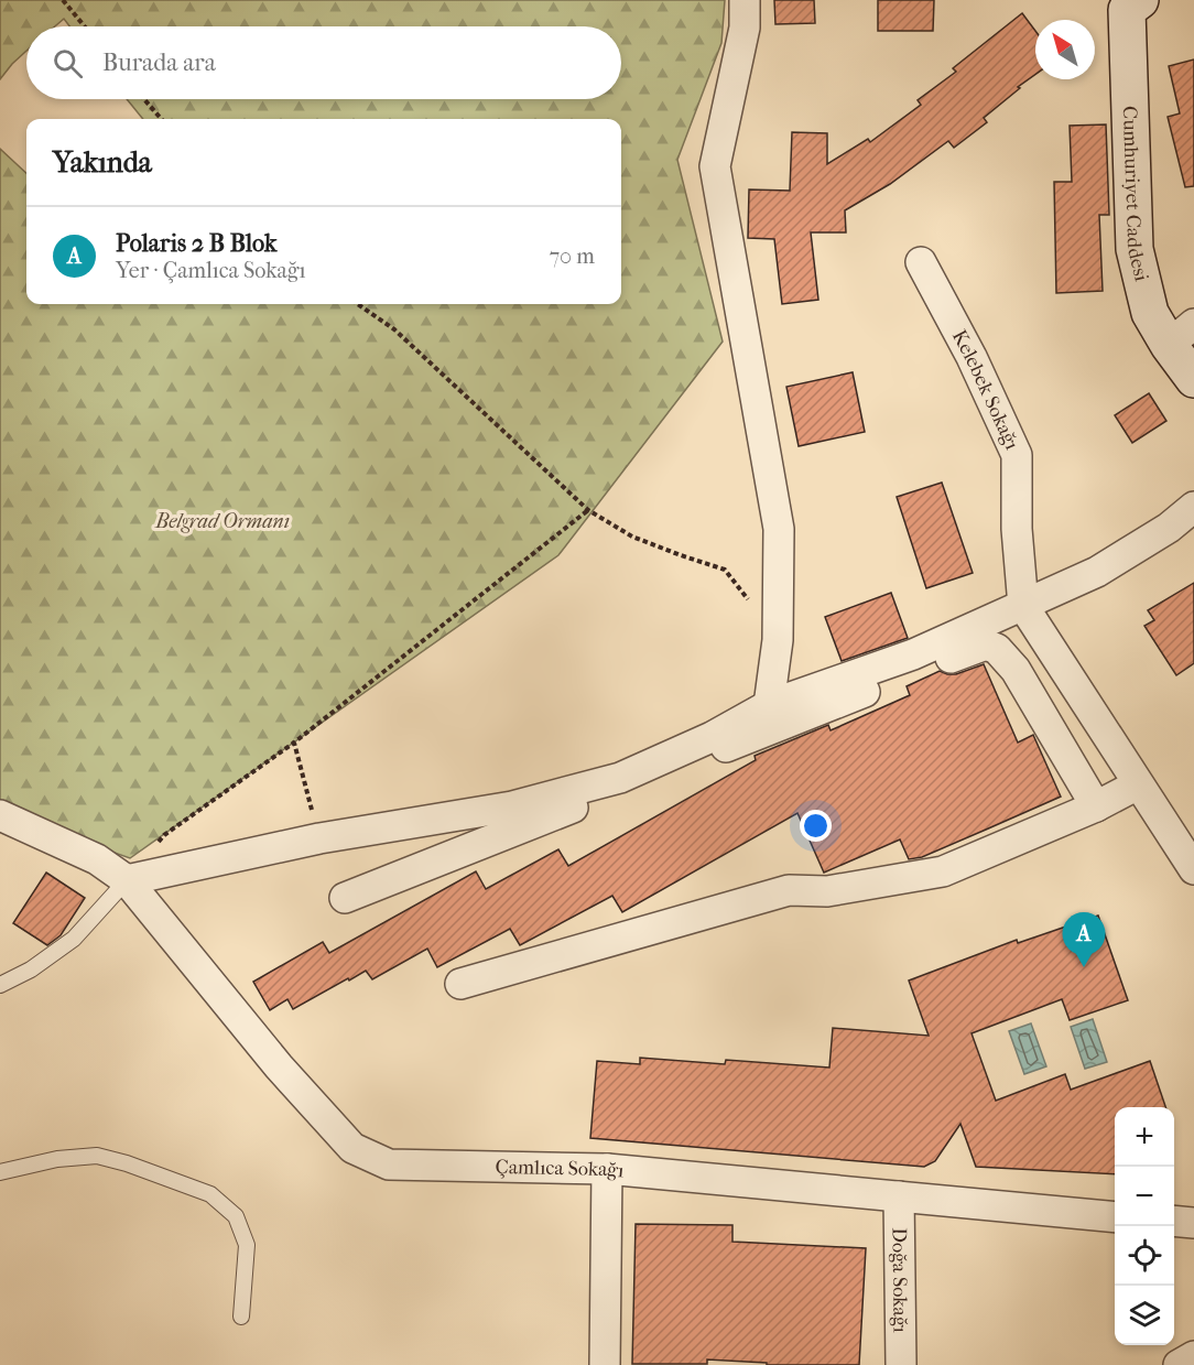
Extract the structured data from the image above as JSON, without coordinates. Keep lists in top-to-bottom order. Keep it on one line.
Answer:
{"streets":{"main road":["Cumhuriyet Caddesi"],"street":["Kelebek Sokağı","Çamlıca Sokağı","Doğa Sokağı"]},"crossings":[["Çamlıca Sokağı","Doğa Sokağı"]],"parks":["Belgrad Ormanı"],"north":"top left","page":{"search":"Burada ara","heading":"Yakında","list":[{"mark":"A","name":"Polaris 2 B Blok","note":"Yer · Çamlıca Sokağı","value":"70 m"}],"pins":"A","map_buttons":["+","−"]}}
